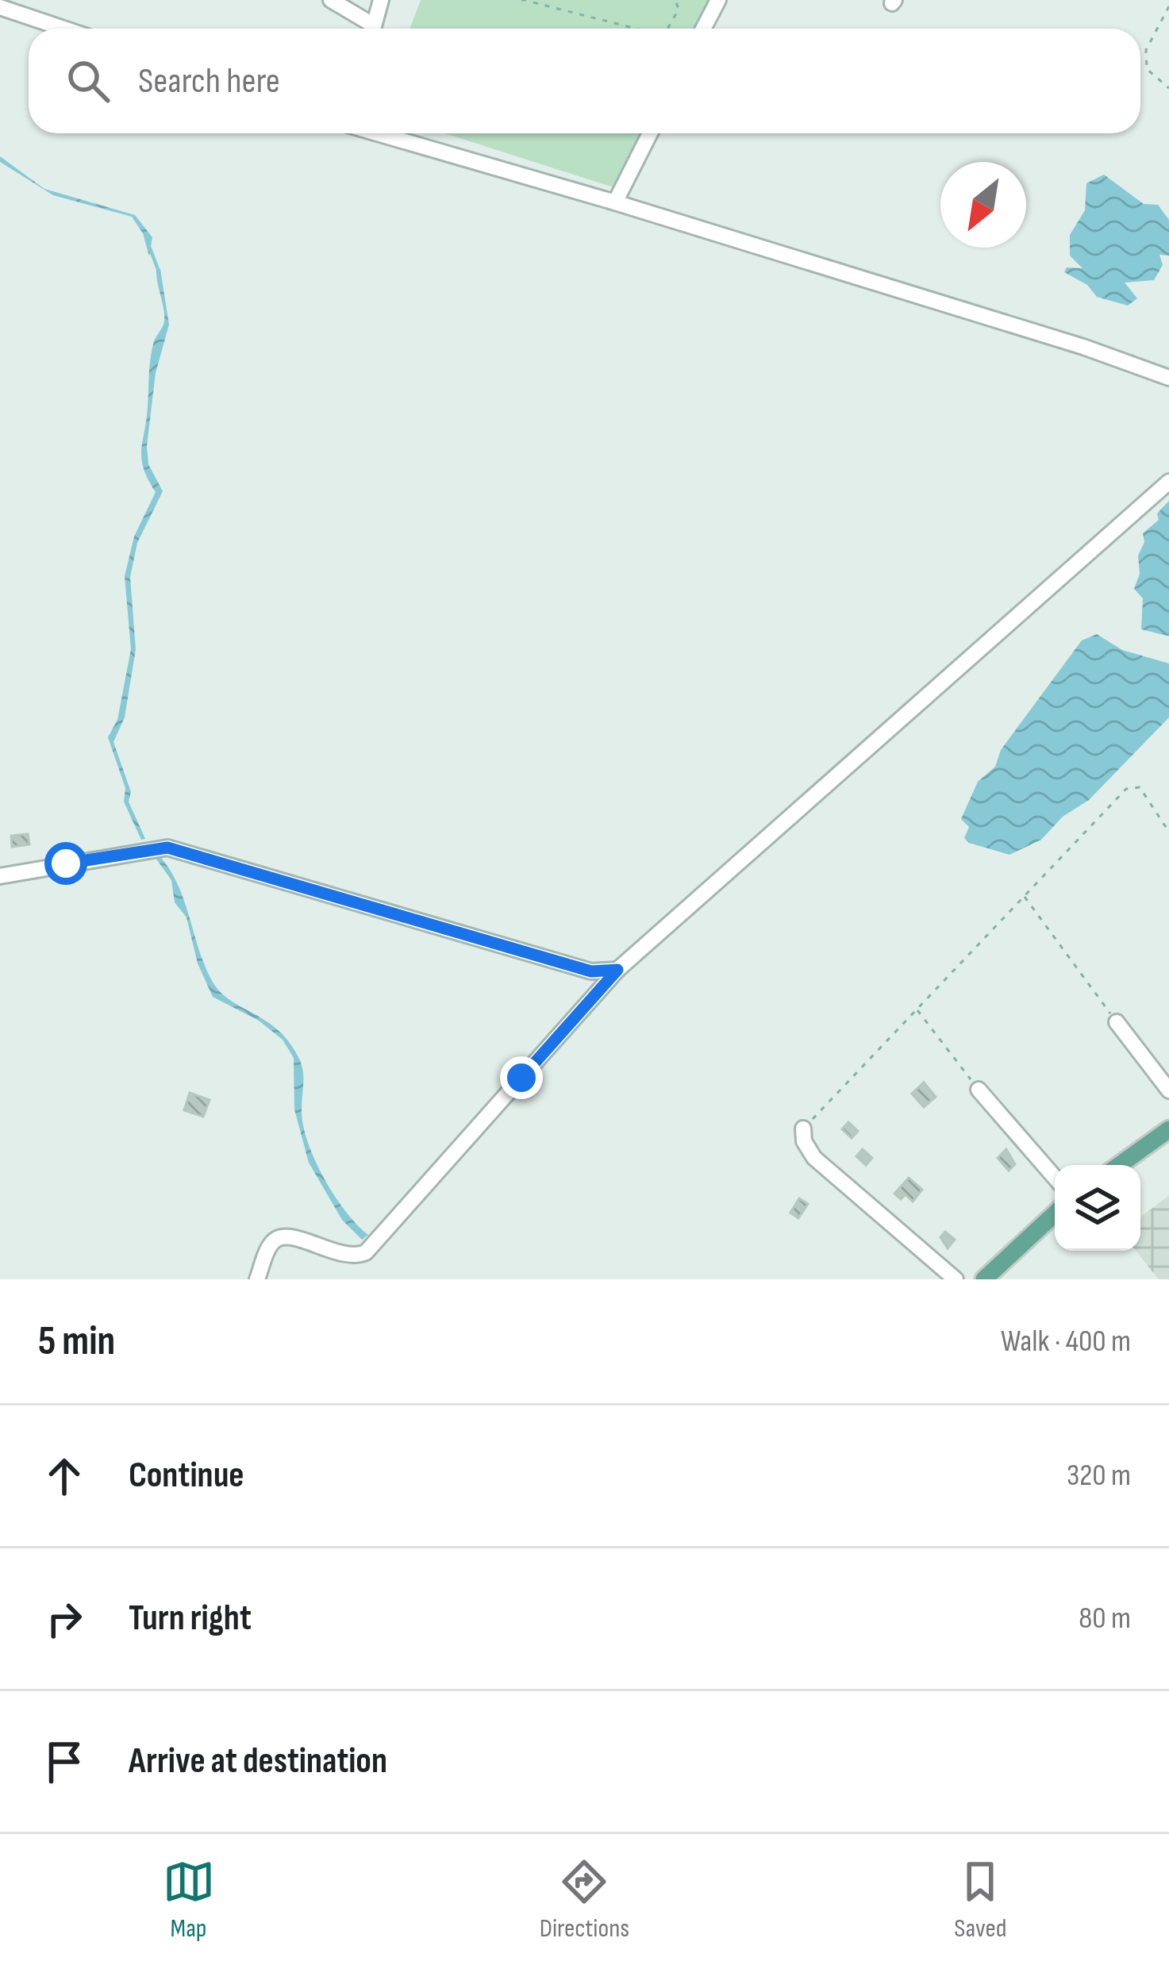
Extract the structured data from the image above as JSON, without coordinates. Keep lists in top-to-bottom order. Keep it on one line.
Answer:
{"north":"bottom left","page":{"search":"Search here","heading":["5 min","Walk · 400 m"],"list":[["Continue","320 m"],["Turn right","80 m"],"Arrive at destination"],"nav":["Map","Directions","Saved"]}}
